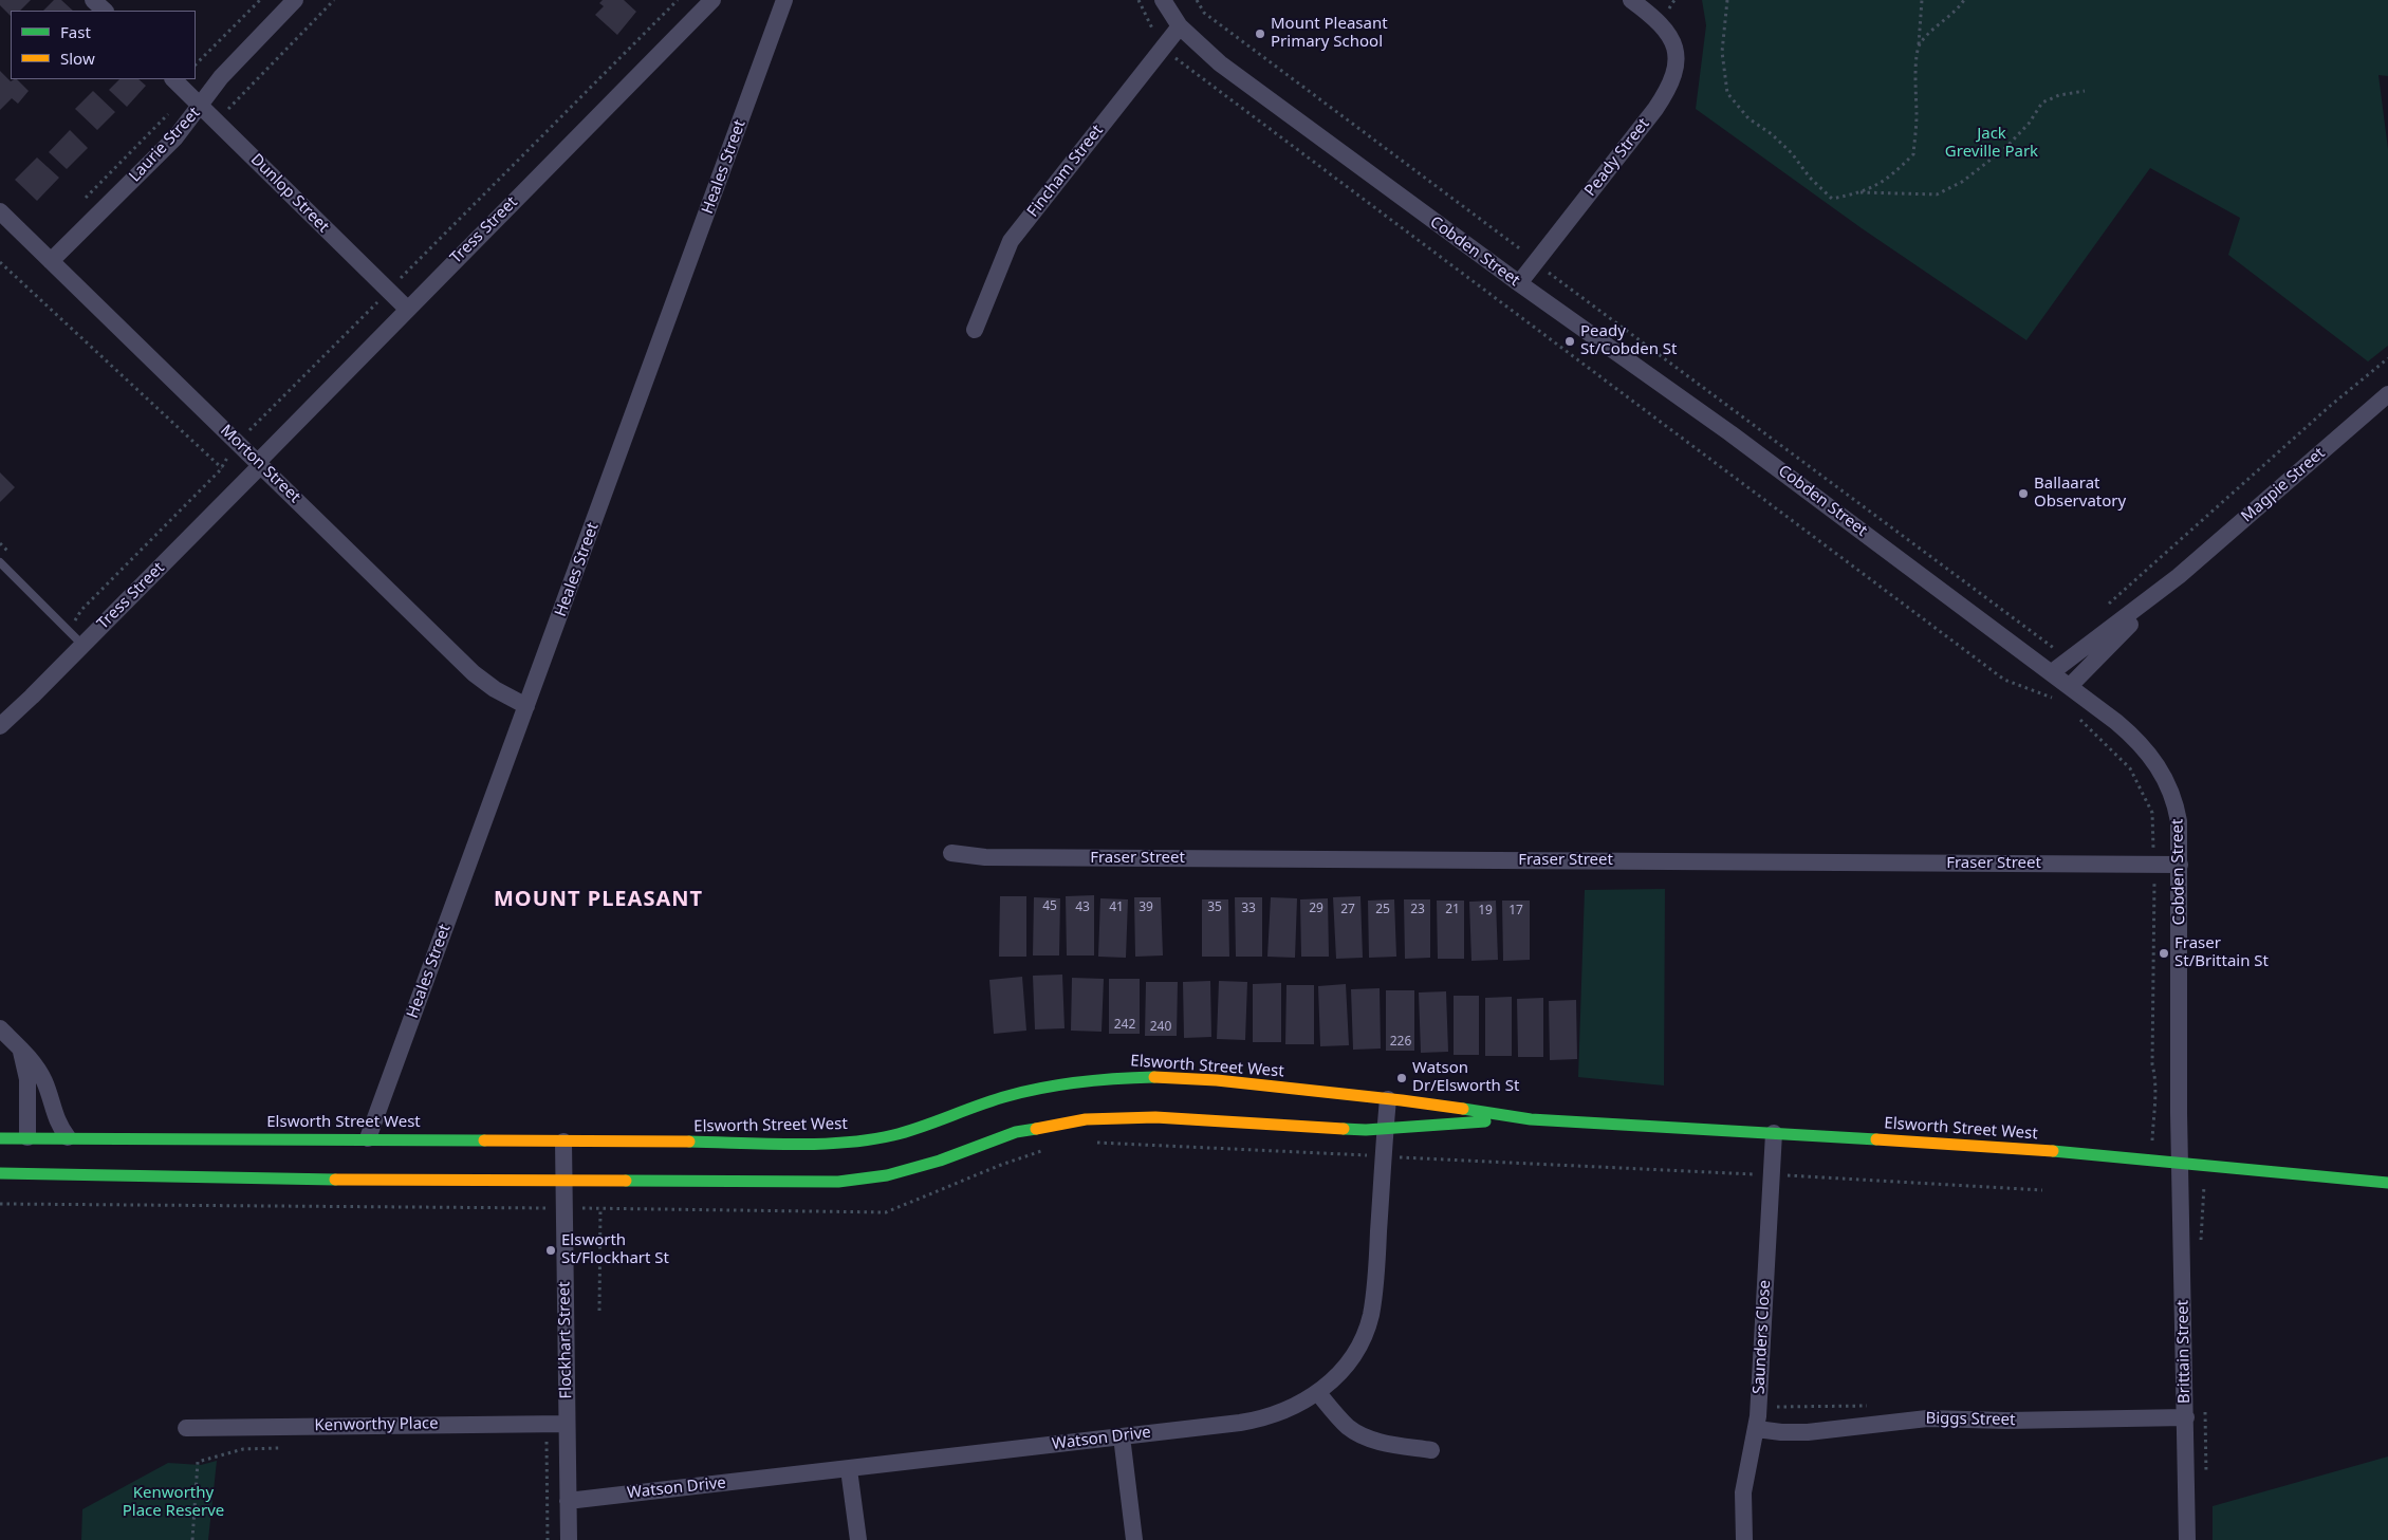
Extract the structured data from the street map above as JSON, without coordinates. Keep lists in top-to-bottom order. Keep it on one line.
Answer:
{"streets":{"street":["Laurie Street","Peady Street","Heales Street","Fincham Street","Dunlop Street","Tress Street","Cobden Street","Morton Street","Magpie Street","Fraser Street","Elsworth Street West","Saunders Close","Flockhart Street","Brittain Street","Biggs Street","Kenworthy Place","Watson Drive"]},"crossings":[["Laurie Street","Dunlop Street"],["Laurie Street","Morton Street"],["Peady Street","Cobden Street"],["Heales Street","Morton Street"],["Heales Street","Elsworth Street West"],["Fincham Street","Cobden Street"],["Dunlop Street","Tress Street"],["Tress Street","Morton Street"],["Cobden Street","Magpie Street"],["Cobden Street","Fraser Street"],["Cobden Street","Elsworth Street West"],["Cobden Street","Brittain Street"],["Elsworth Street West","Saunders Close"],["Elsworth Street West","Flockhart Street"],["Elsworth Street West","Brittain Street"],["Elsworth Street West","Watson Drive"],["Saunders Close","Biggs Street"],["Flockhart Street","Kenworthy Place"],["Flockhart Street","Watson Drive"],["Brittain Street","Biggs Street"]],"districts":["MOUNT PLEASANT"],"parks":["Jack Greville Park","Kenworthy Place Reserve"],"places":["Mount Pleasant Primary School","Peady St/Cobden St","Ballaarat Observatory","Fraser St/Brittain St","Watson Dr/Elsworth St","Elsworth St/Flockhart St"],"house_numbers":["45","43","41","39","35","33","29","27","25","23","21","19","17","242","240","226"],"legend":["Fast","Slow"]}
